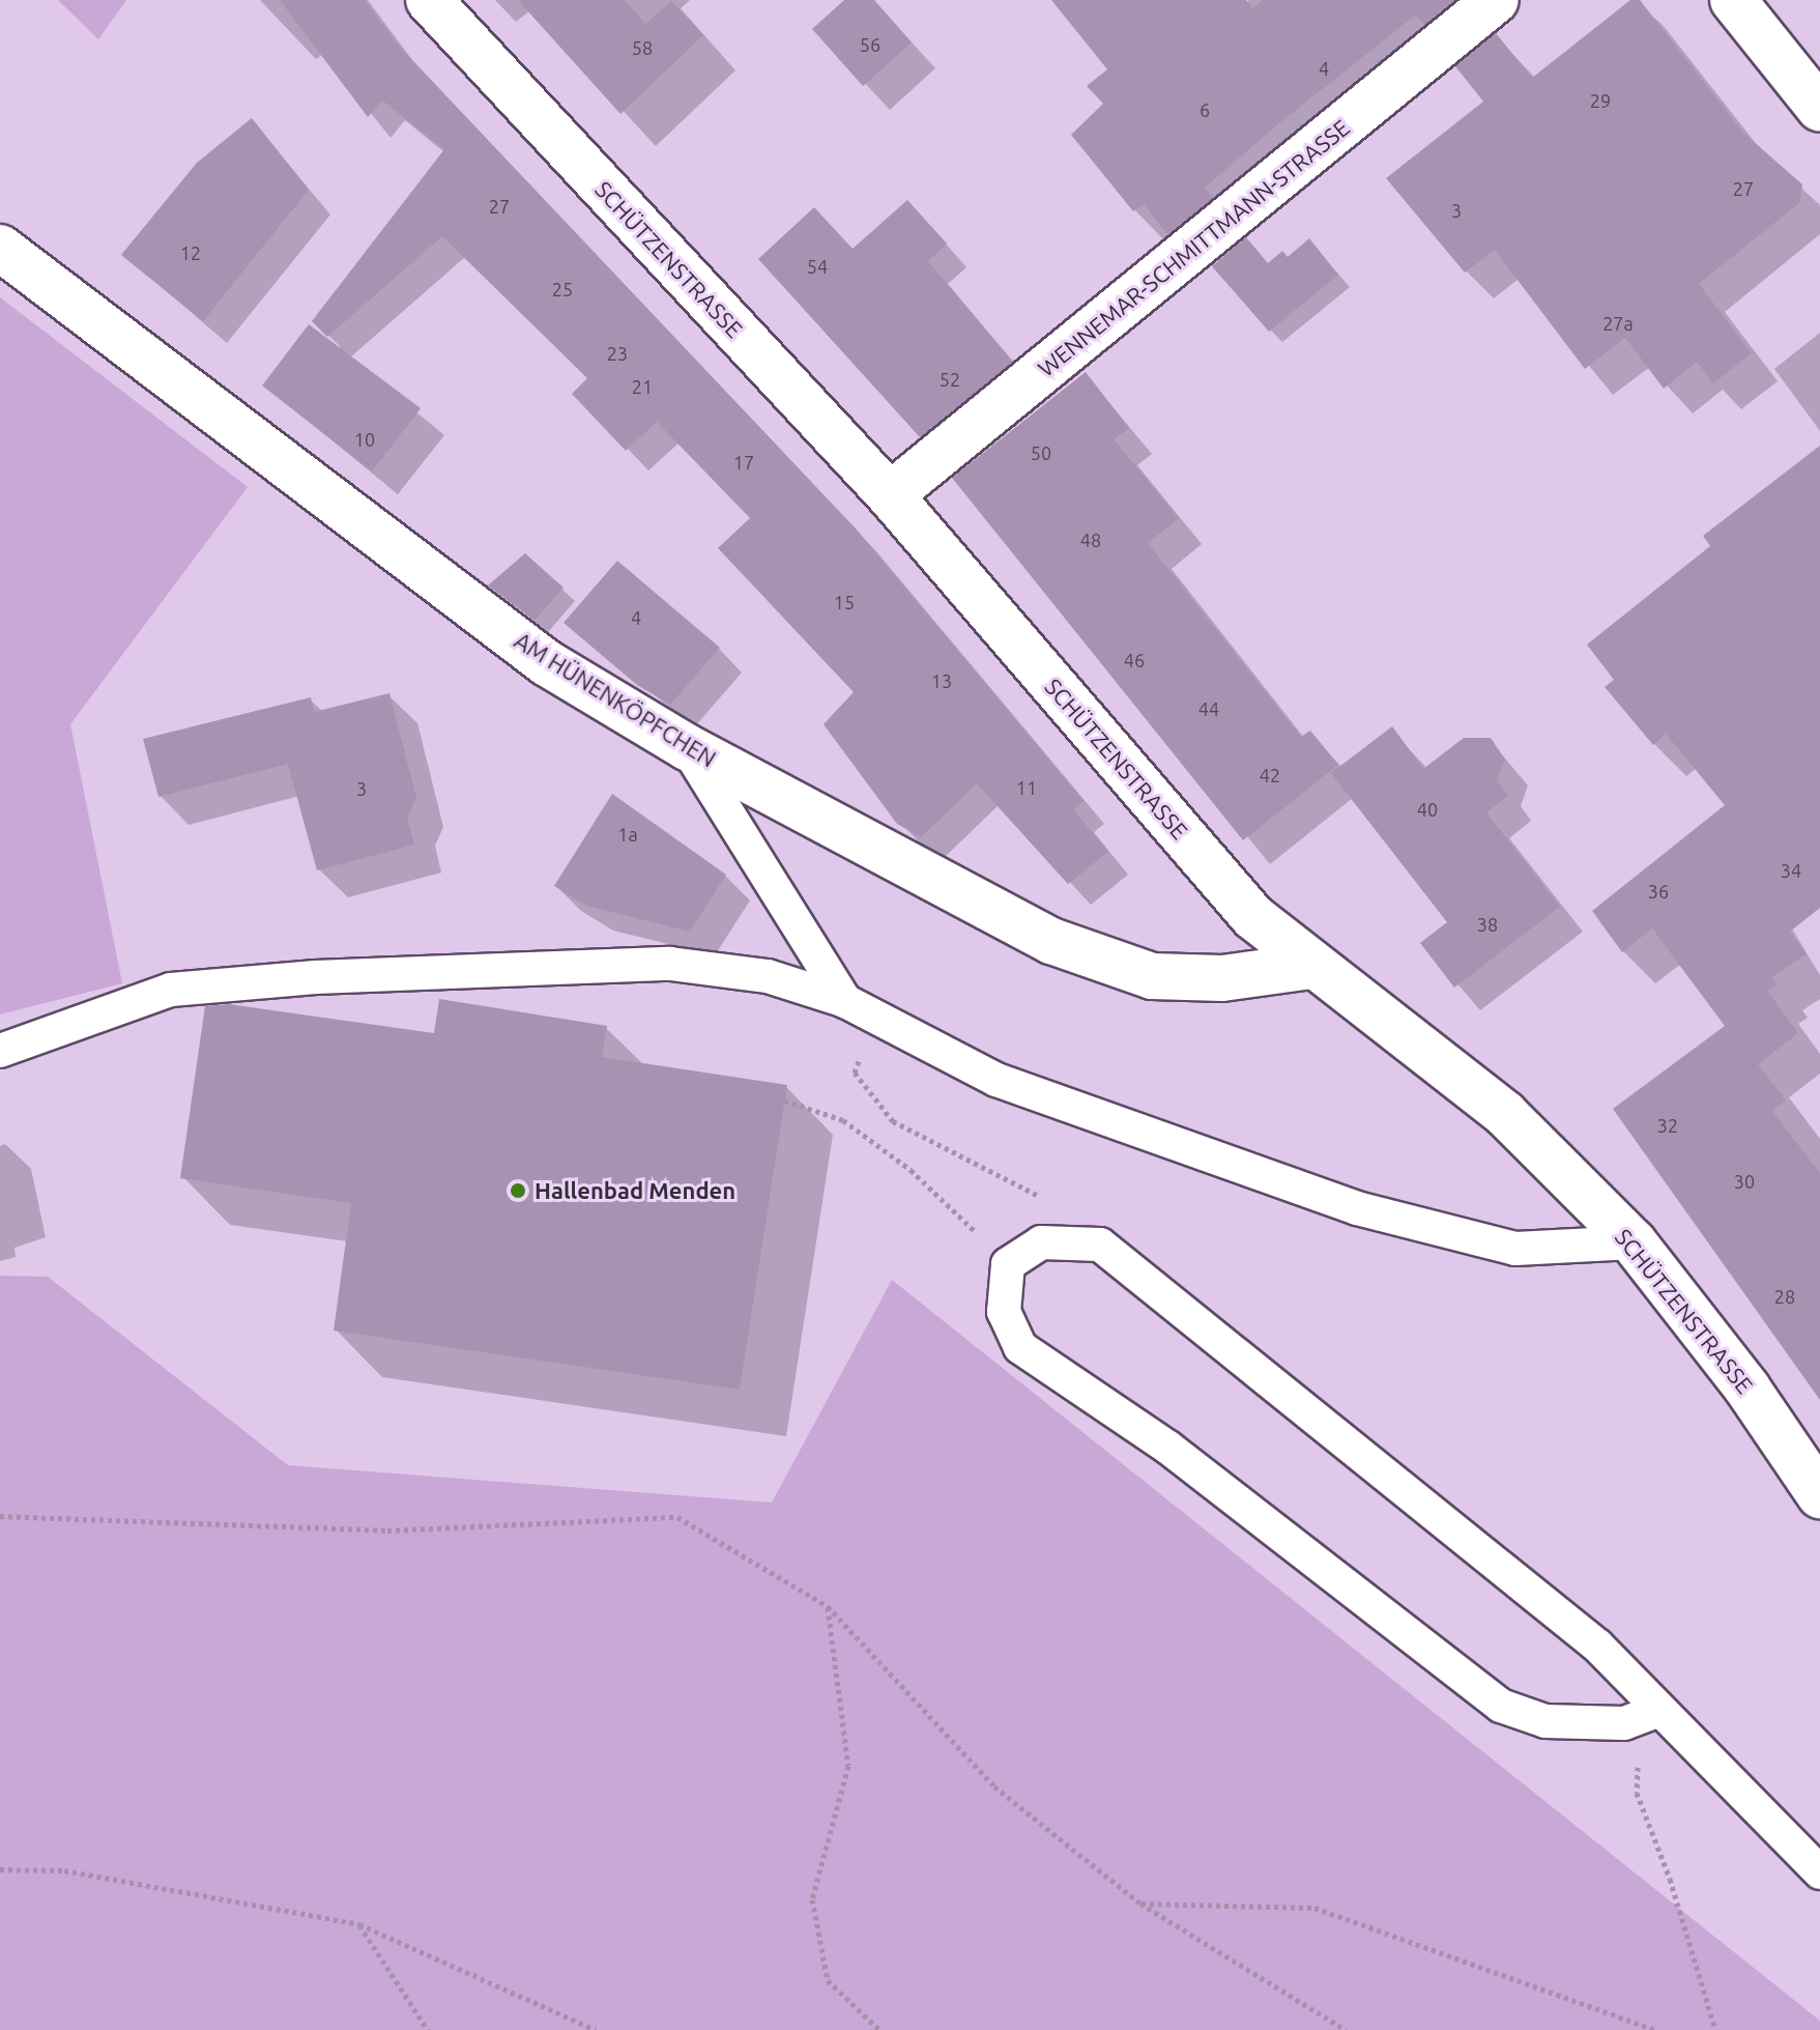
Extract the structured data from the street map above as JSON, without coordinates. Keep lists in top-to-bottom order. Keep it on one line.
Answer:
{"streets":{"street":["WENNEMAR-SCHMITTMANN-STRASSE","SCHÜTZENSTRASSE","AM HÜNENKÖPFCHEN"]},"crossings":[["WENNEMAR-SCHMITTMANN-STRASSE","SCHÜTZENSTRASSE"],["SCHÜTZENSTRASSE","AM HÜNENKÖPFCHEN"]],"places":["Hallenbad Menden"],"house_numbers":["56","58","4","29","6","27","27","3","12","54","25","27a","23","52","21","10","50","17","48","15","4","46","13","44","42","11","3","40","1a","34","36","38","32","30","28"]}
